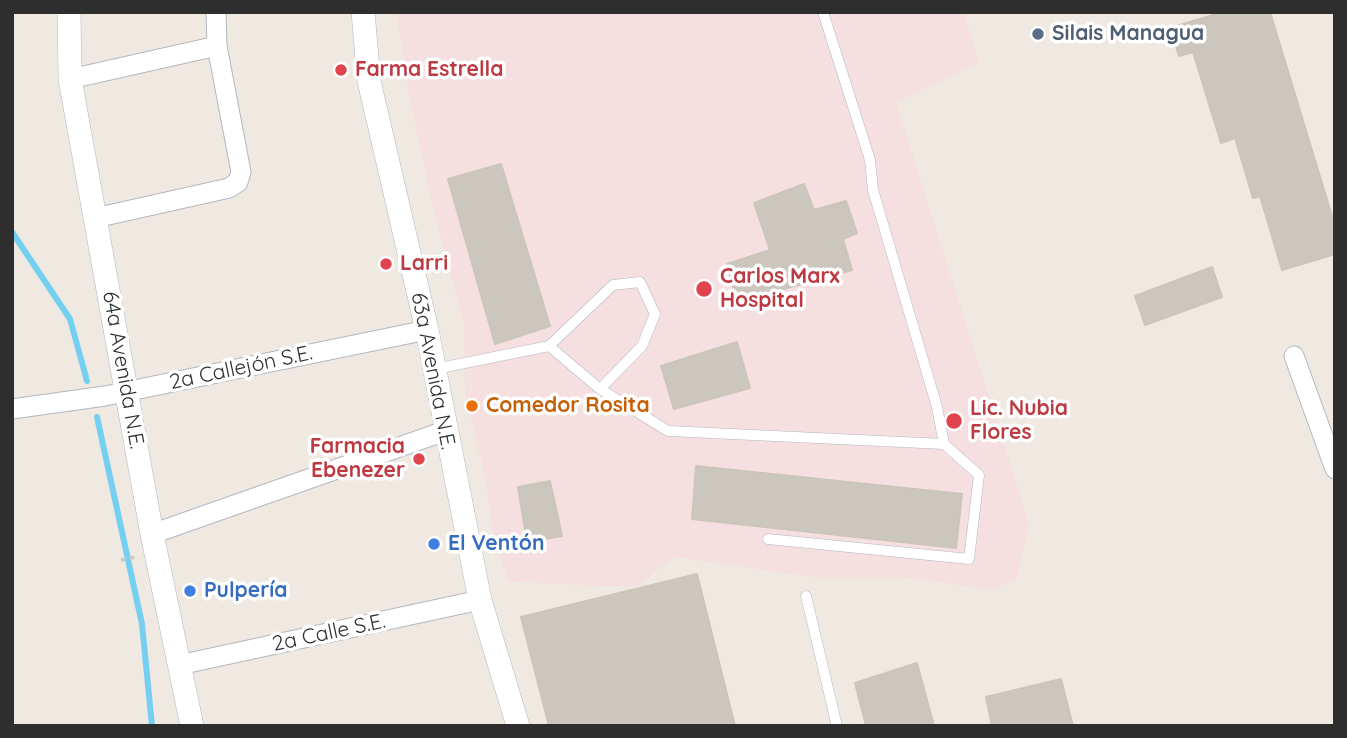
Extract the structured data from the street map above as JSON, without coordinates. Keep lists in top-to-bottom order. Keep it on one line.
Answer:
{"streets":{"street":["2a Callejón S.E.","64a Avenida N.E.","63a Avenida N.E.","2a Calle S.E."]},"crossings":[["2a Callejón S.E.","64a Avenida N.E."],["2a Callejón S.E.","63a Avenida N.E."],["64a Avenida N.E.","2a Calle S.E."],["63a Avenida N.E.","2a Calle S.E."]],"places":["Silais Managua","Farma Estrella","Larri","Carlos Marx Hospital","Comedor Rosita","Lic. Nubia Flores","Farmacia Ebenezer","El Ventón","Pulpería"]}
